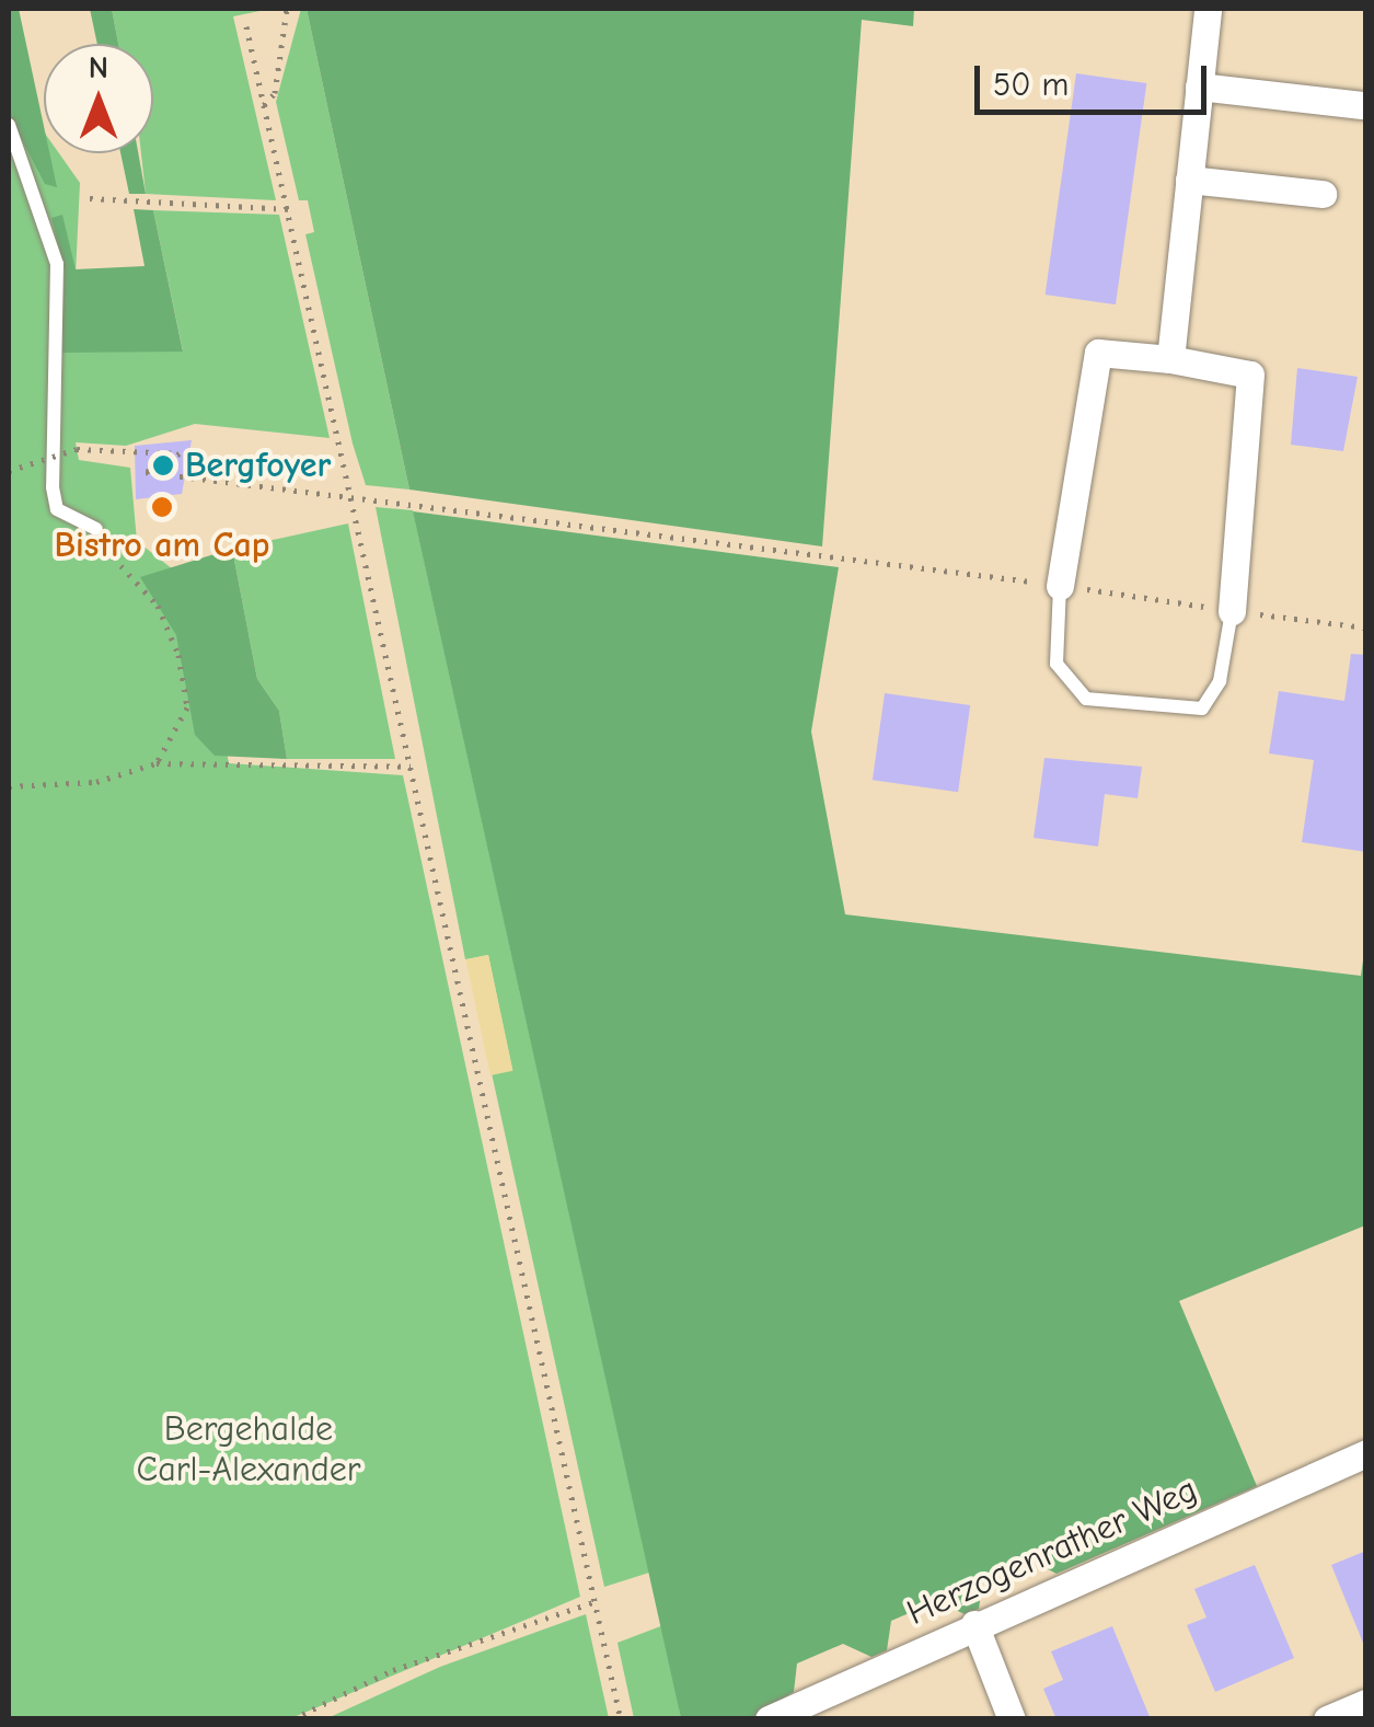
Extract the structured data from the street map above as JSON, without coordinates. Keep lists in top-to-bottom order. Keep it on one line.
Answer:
{"streets":{"street":["Herzogenrather Weg"]},"parks":["Bergehalde Carl-Alexander"],"places":["Bergfoyer","Bistro am Cap"],"scale_bar":"50 m","north":"top"}
